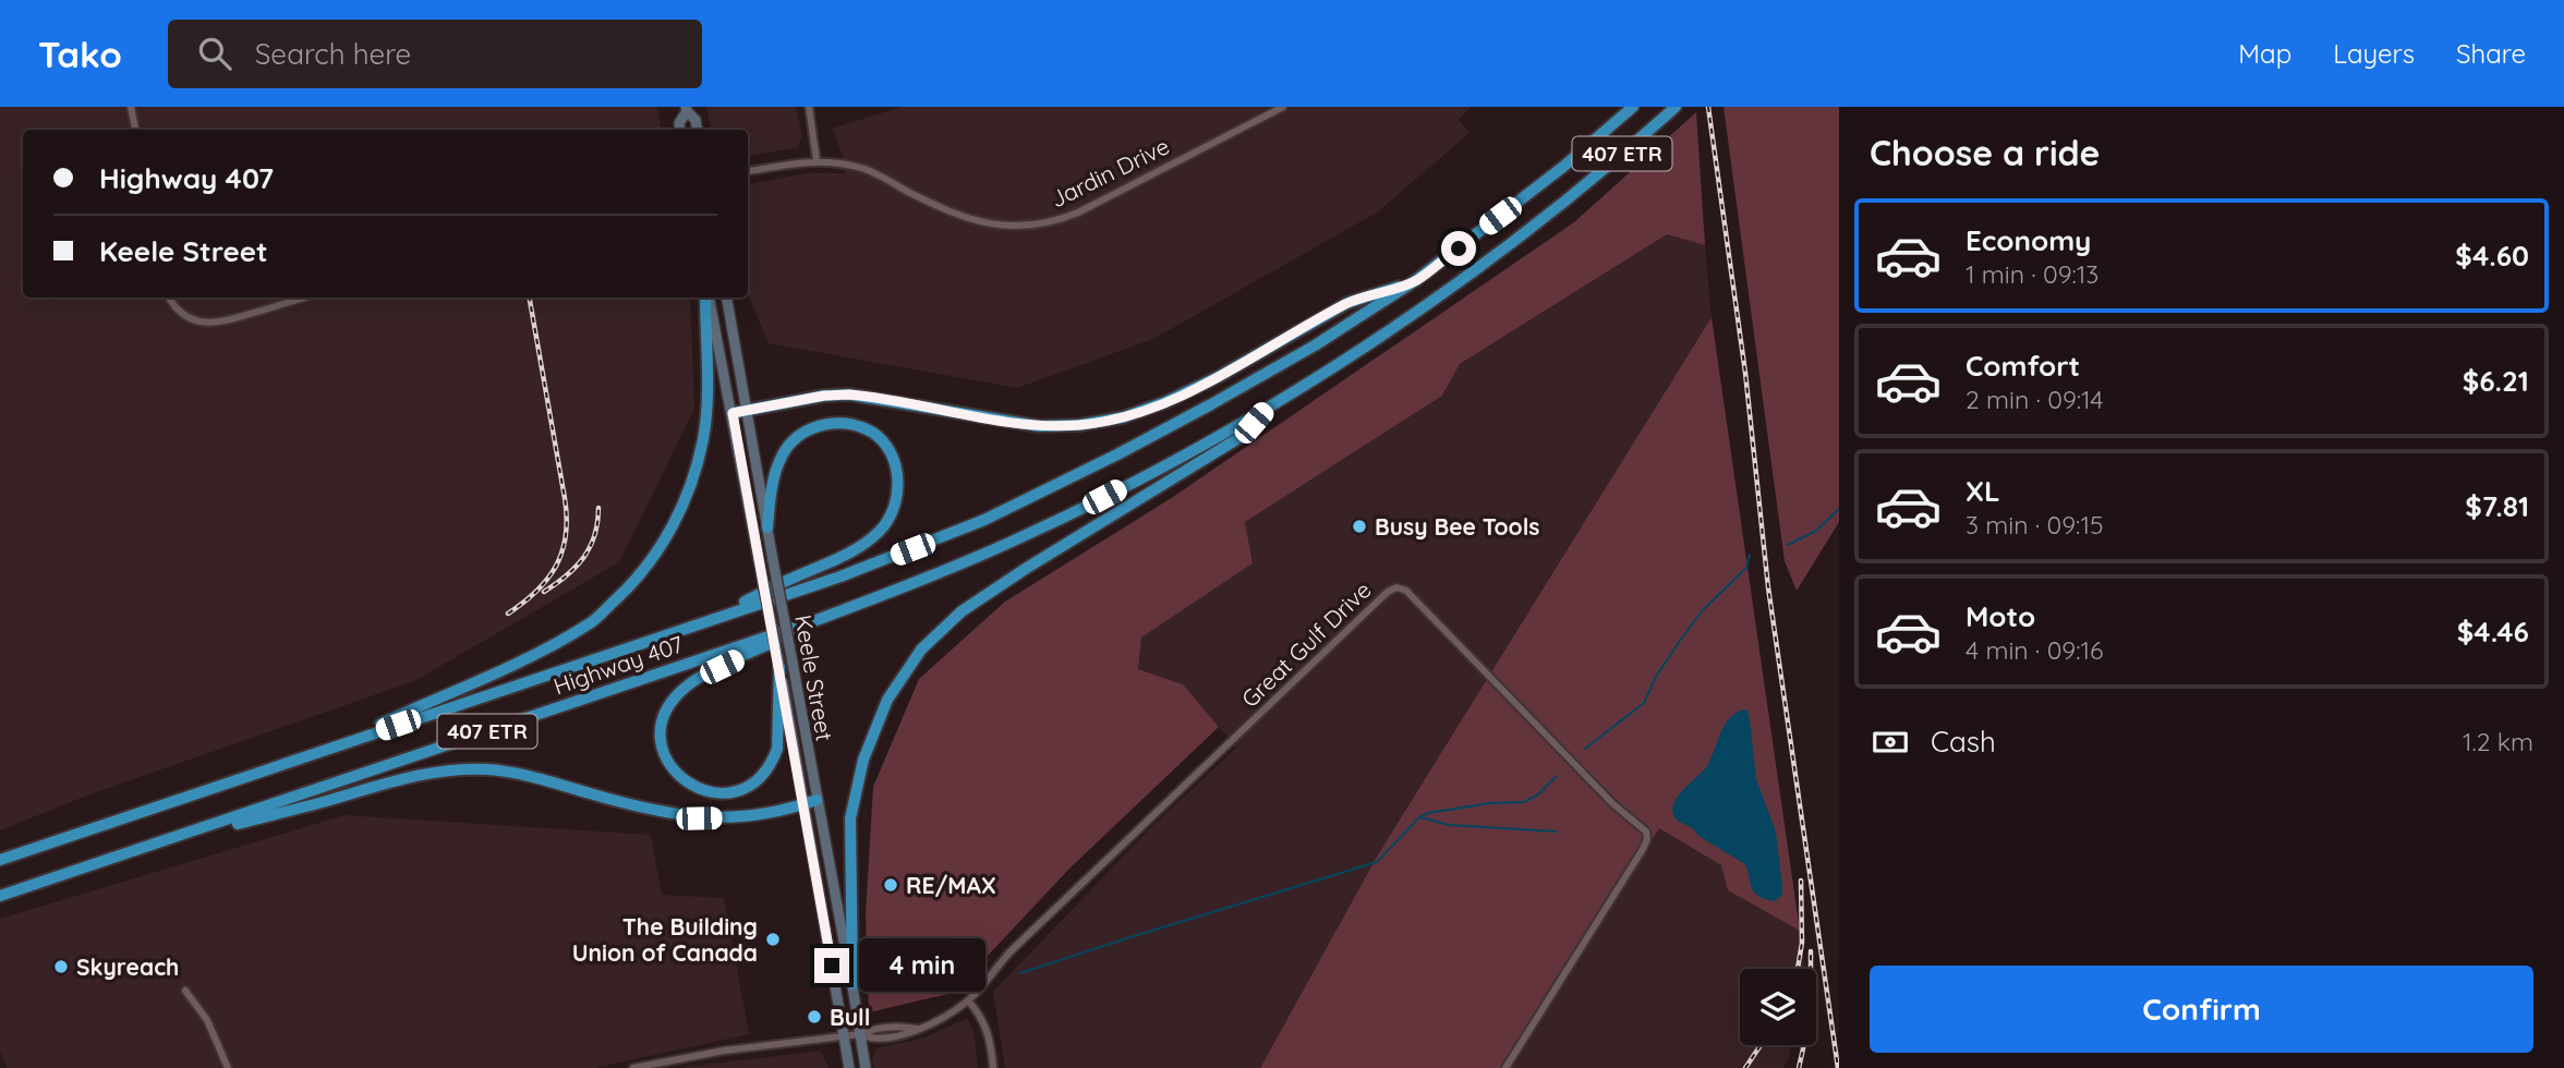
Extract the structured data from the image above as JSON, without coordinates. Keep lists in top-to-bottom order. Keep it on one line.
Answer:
{"streets":{"highway":["407 ETR","Highway 407"],"main road":["Keele Street"],"street":["Jardin Drive","Great Gulf Drive"]},"crossings":[["Great Gulf Drive","Keele Street"]],"places":["Busy Bee Tools","RE/MAX","The Building Union of Canada","Skyreach","Bull"],"page":{"header":"Tako","search":"Search here","nav":["Map","Layers","Share"],"heading":"Choose a ride","banner":["Highway 407","Keele Street"],"list":[{"name":"Economy","note":"1 min · 09:13","value":"$4.60"},{"name":"Comfort","note":"2 min · 09:14","value":"$6.21"},{"name":"XL","note":"3 min · 09:15","value":"$7.81"},{"name":"Moto","note":"4 min · 09:16","value":"$4.46"}],"pay":["Cash","1.2 km"],"bubble":"4 min","buttons":"Confirm"}}
